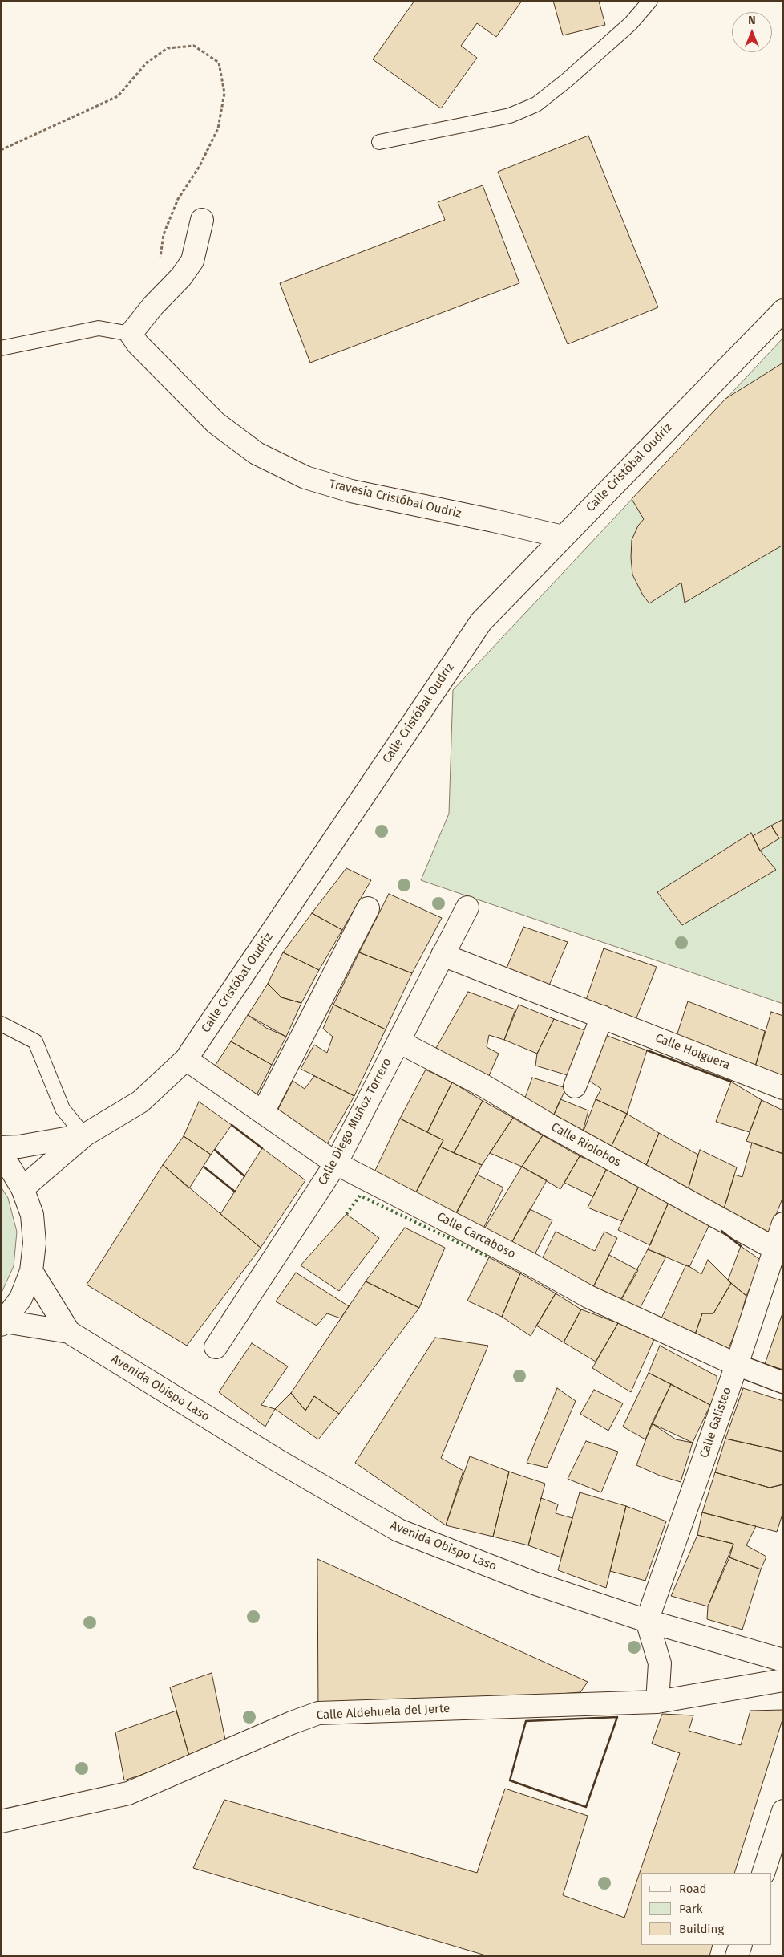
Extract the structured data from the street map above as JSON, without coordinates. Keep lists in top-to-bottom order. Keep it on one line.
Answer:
{"streets":{"street":["Calle Cristóbal Oudriz","Travesía Cristóbal Oudriz","Calle Holguera","Calle Diego Muñoz Torrero","Calle Riolobos","Calle Carcaboso","Avenida Obispo Laso","Calle Galisteo","Calle Aldehuela del Jerte"]},"crossings":[["Calle Cristóbal Oudriz","Travesía Cristóbal Oudriz"],["Calle Cristóbal Oudriz","Calle Carcaboso"],["Calle Holguera","Calle Diego Muñoz Torrero"],["Calle Diego Muñoz Torrero","Calle Riolobos"],["Calle Diego Muñoz Torrero","Calle Carcaboso"],["Calle Riolobos","Calle Galisteo"],["Calle Carcaboso","Calle Galisteo"],["Avenida Obispo Laso","Calle Galisteo"]],"legend":["Road","Park","Building"],"north":"top"}
